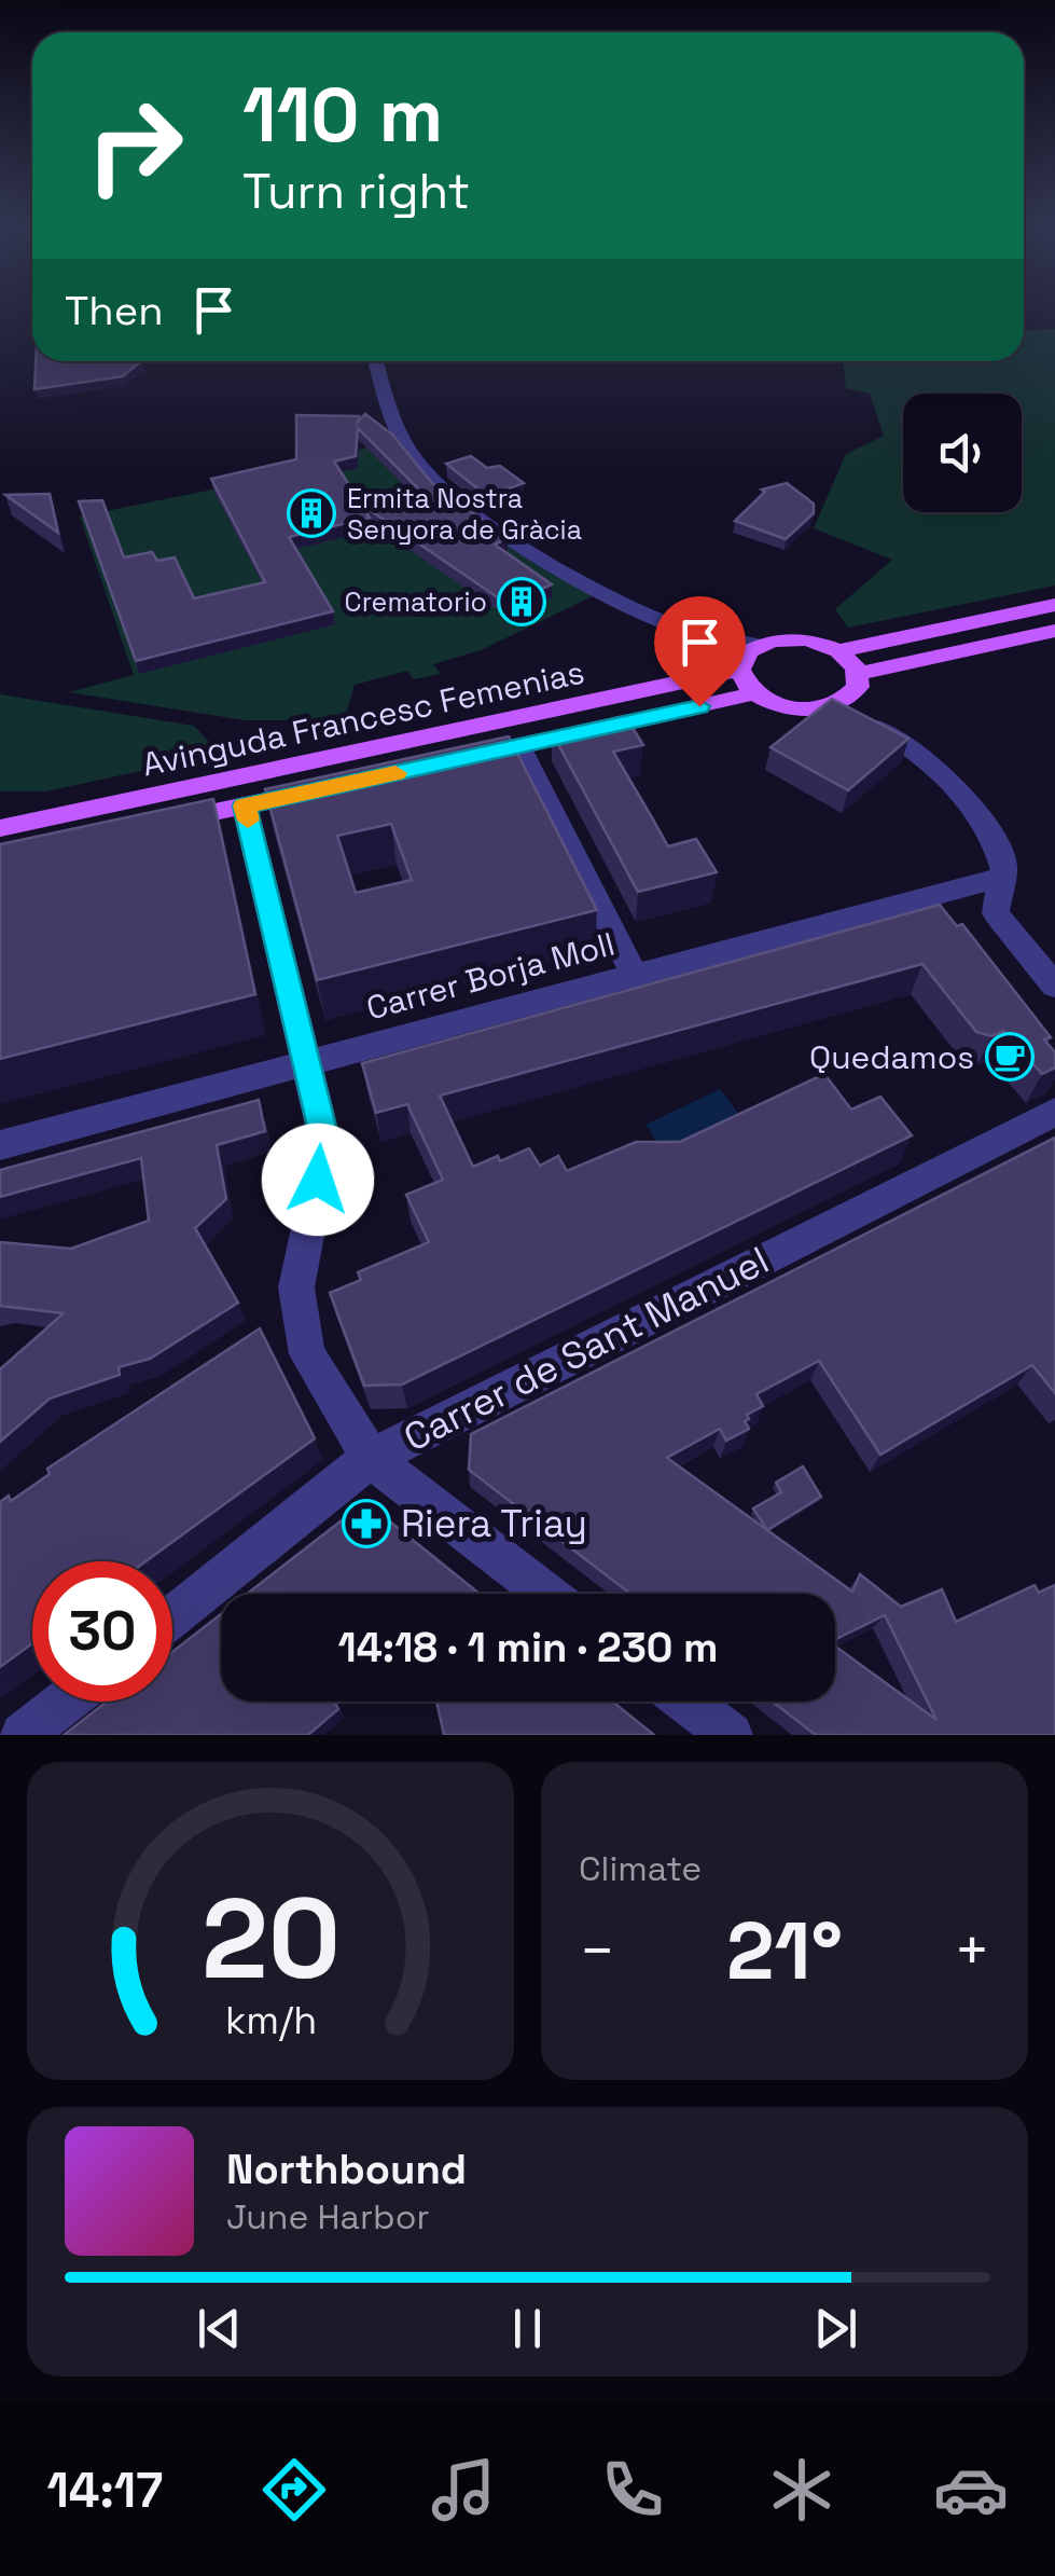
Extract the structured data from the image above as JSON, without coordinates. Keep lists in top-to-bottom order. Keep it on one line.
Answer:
{"streets":{"main road":["Avinguda Francesc Femenias"],"street":["Carrer Borja Moll","Carrer de Sant Manuel"]},"places":{"building":["Ermita Nostra Senyora de Gràcia","Crematorio"],"cafe":["Quedamos"],"pharmacy":["Riera Triay"]},"page":{"turn":["110 m","Turn right"],"then":"Then","limit":"30","trip":"14:18 · 1 min · 230 m","tile":"Climate","heat":["−","21°","+"],"song":["Northbound","June Harbor"],"tabs":"14:17","gauge":["20","km/h"]}}
